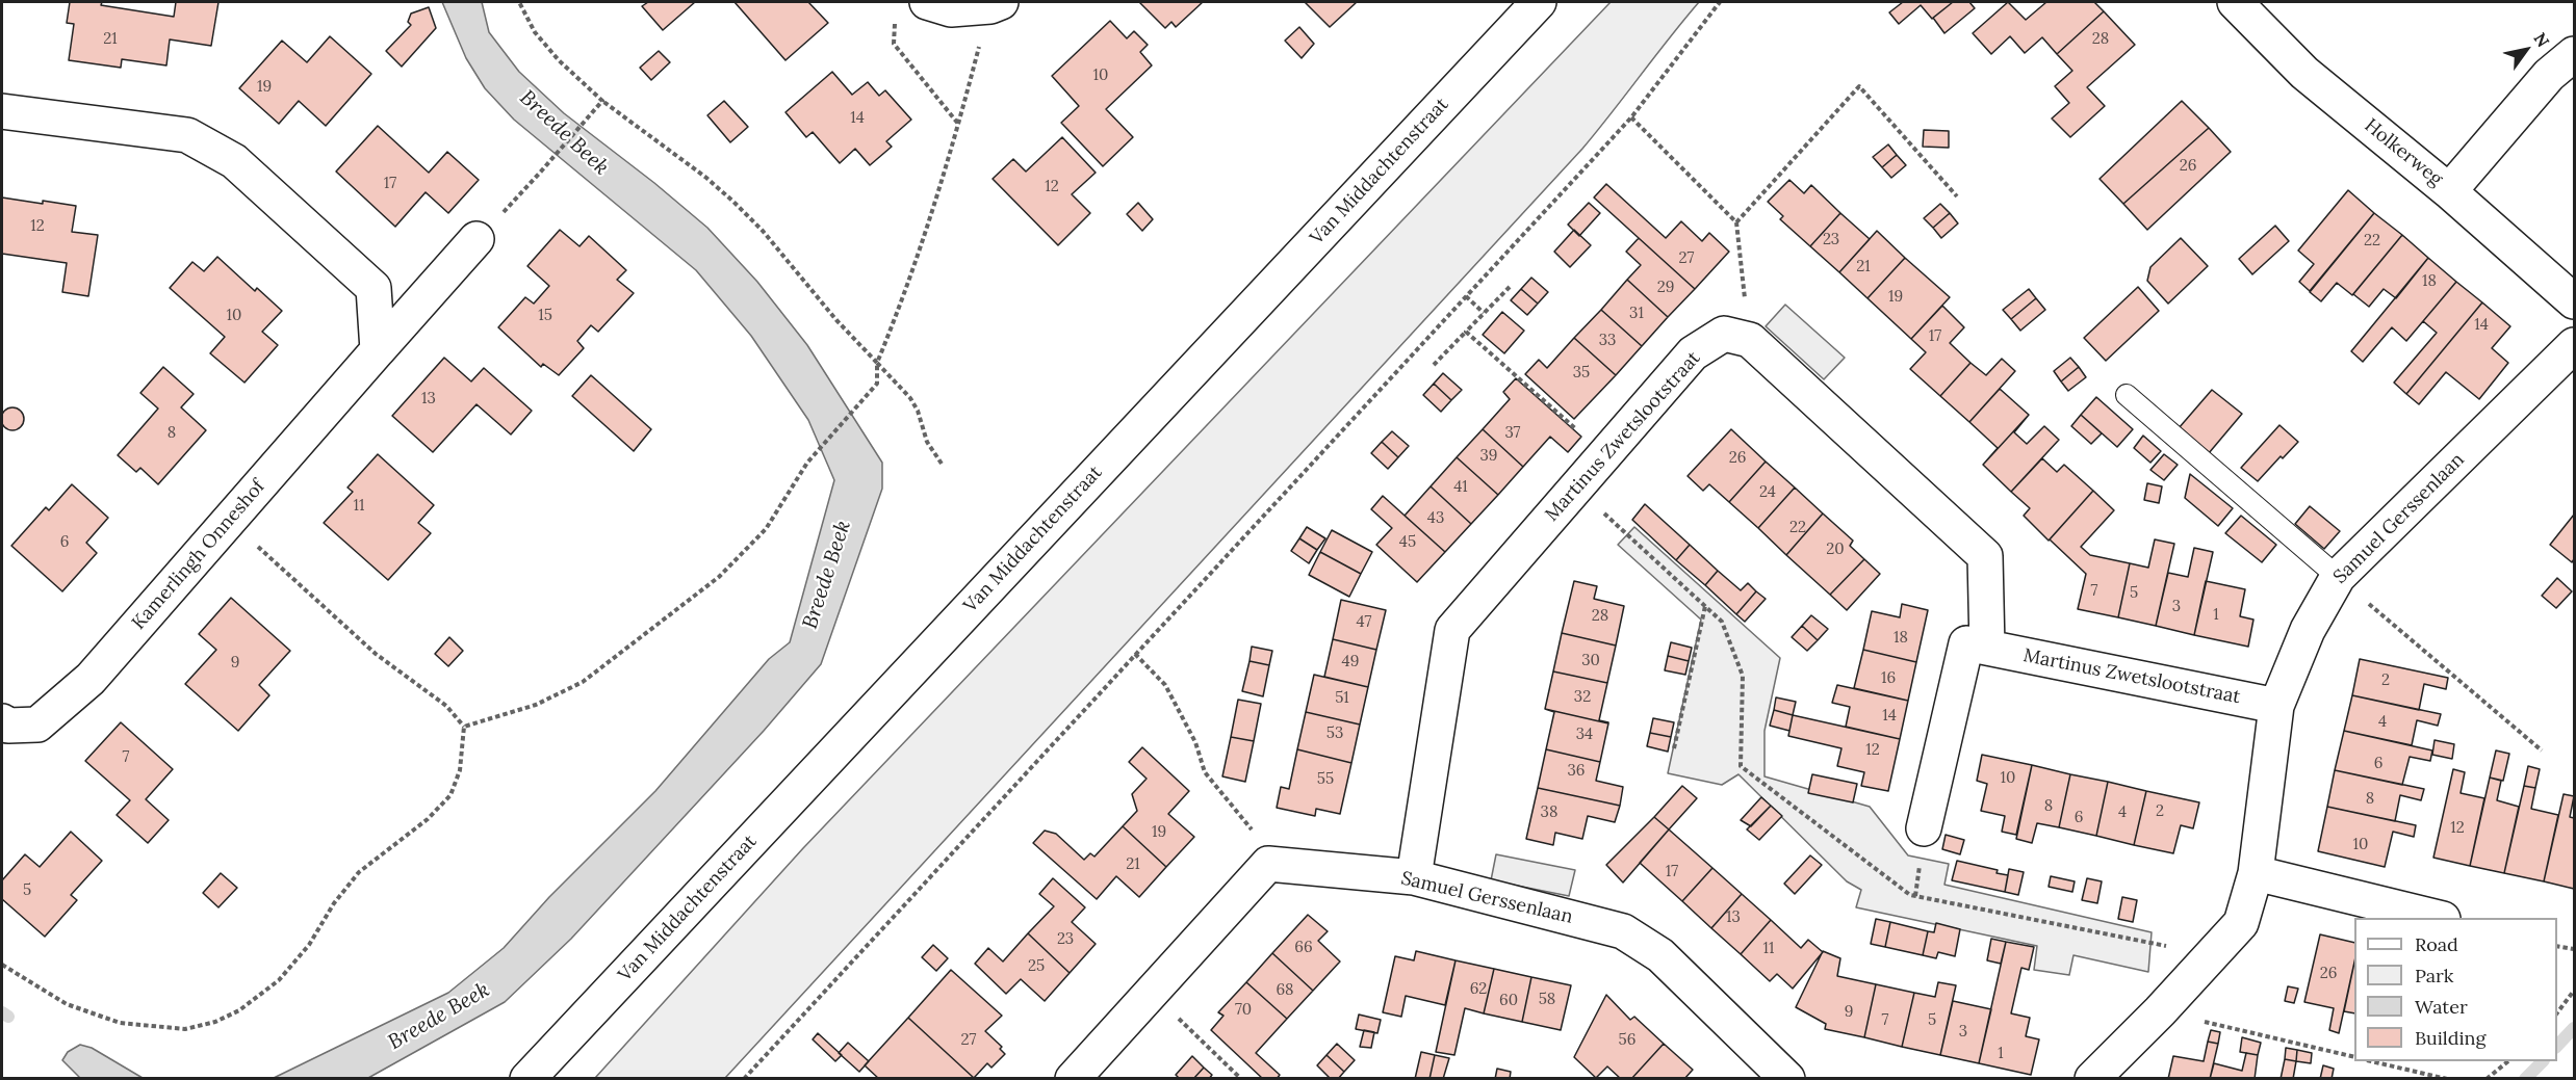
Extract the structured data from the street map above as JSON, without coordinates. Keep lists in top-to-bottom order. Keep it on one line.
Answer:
{"streets":{"street":["Holkerweg","Van Middachtenstraat","Martinus Zwetslootstraat","Samuel Gerssenlaan","Kamerlingh Onneshof"]},"crossings":[["Martinus Zwetslootstraat","Samuel Gerssenlaan"]],"water":["Breede Beek"],"house_numbers":["21","28","10","19","14","26","17","12","12","23","22","27","21","18","29","19","31","10","15","14","17","33","35","13","8","37","39","26","41","24","11","43","22","6","45","20","7","5","3","1","28","47","18","30","49","9","16","2","32","51","14","4","53","34","12","7","6","36","10","55","8","8","2","38","4","6","12","19","10","21","17","5","13","23","66","11","25","26","62","68","58","60","70","9","7","5","3","27","56","1"],"legend":["Road","Park","Water","Building"],"north":"top right"}
